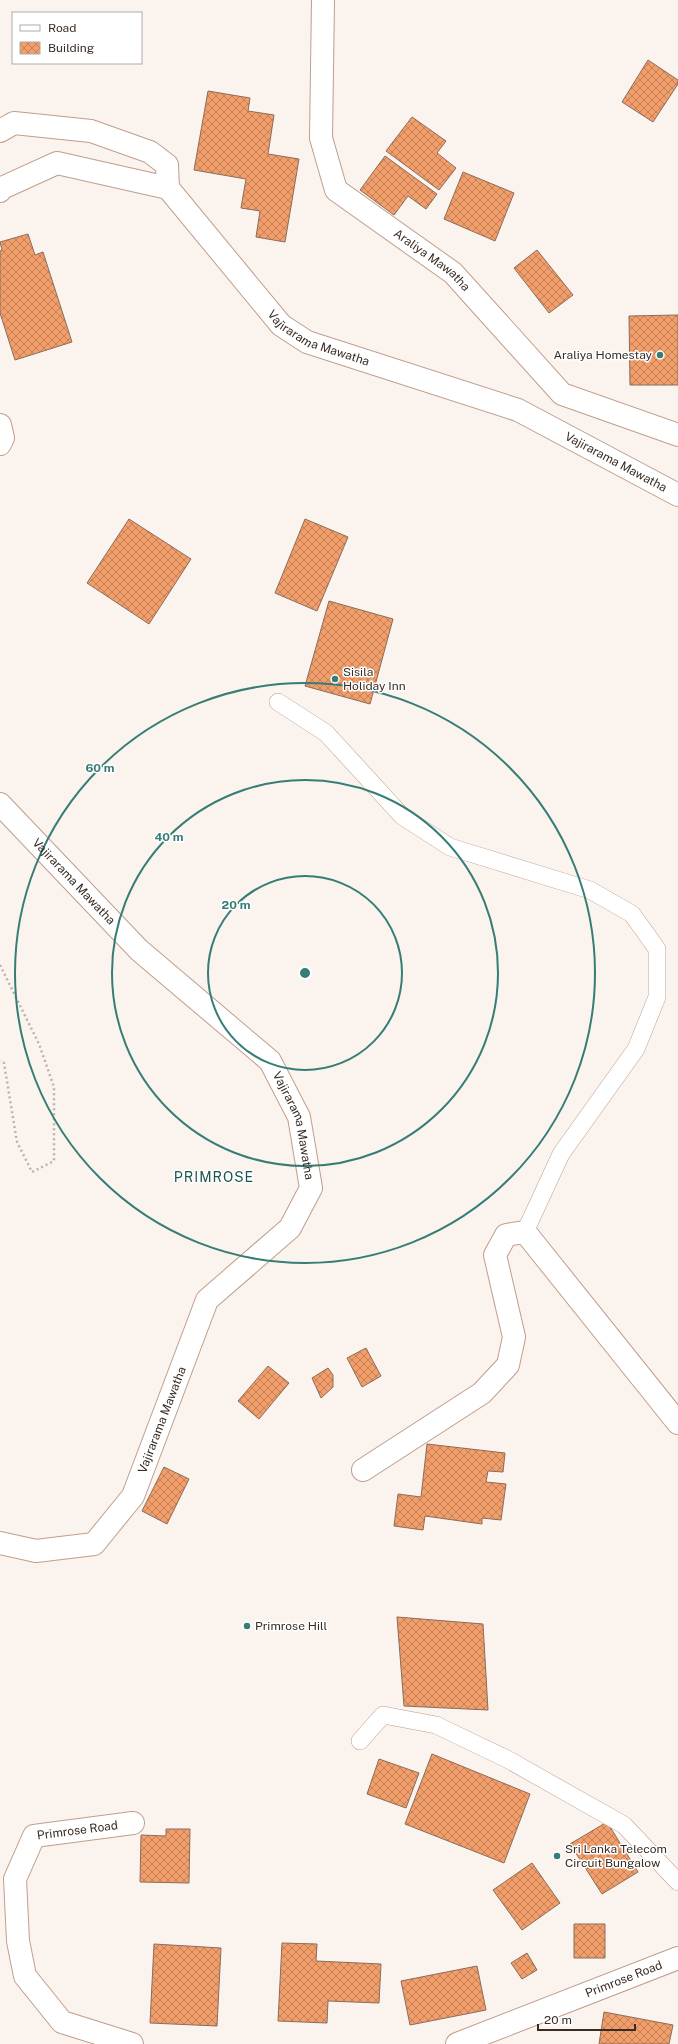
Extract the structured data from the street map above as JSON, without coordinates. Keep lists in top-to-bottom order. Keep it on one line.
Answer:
{"streets":{"street":["Araliya Mawatha","Vajirarama Mawatha","Primrose Road"]},"districts":["PRIMROSE"],"places":["Araliya Homestay","Sisila Holiday Inn","Primrose Hill","Sri Lanka Telecom Circuit Bungalow"],"legend":["Road","Building"],"scale_bar":"20 m","rings":["60 m","40 m","20 m"]}
